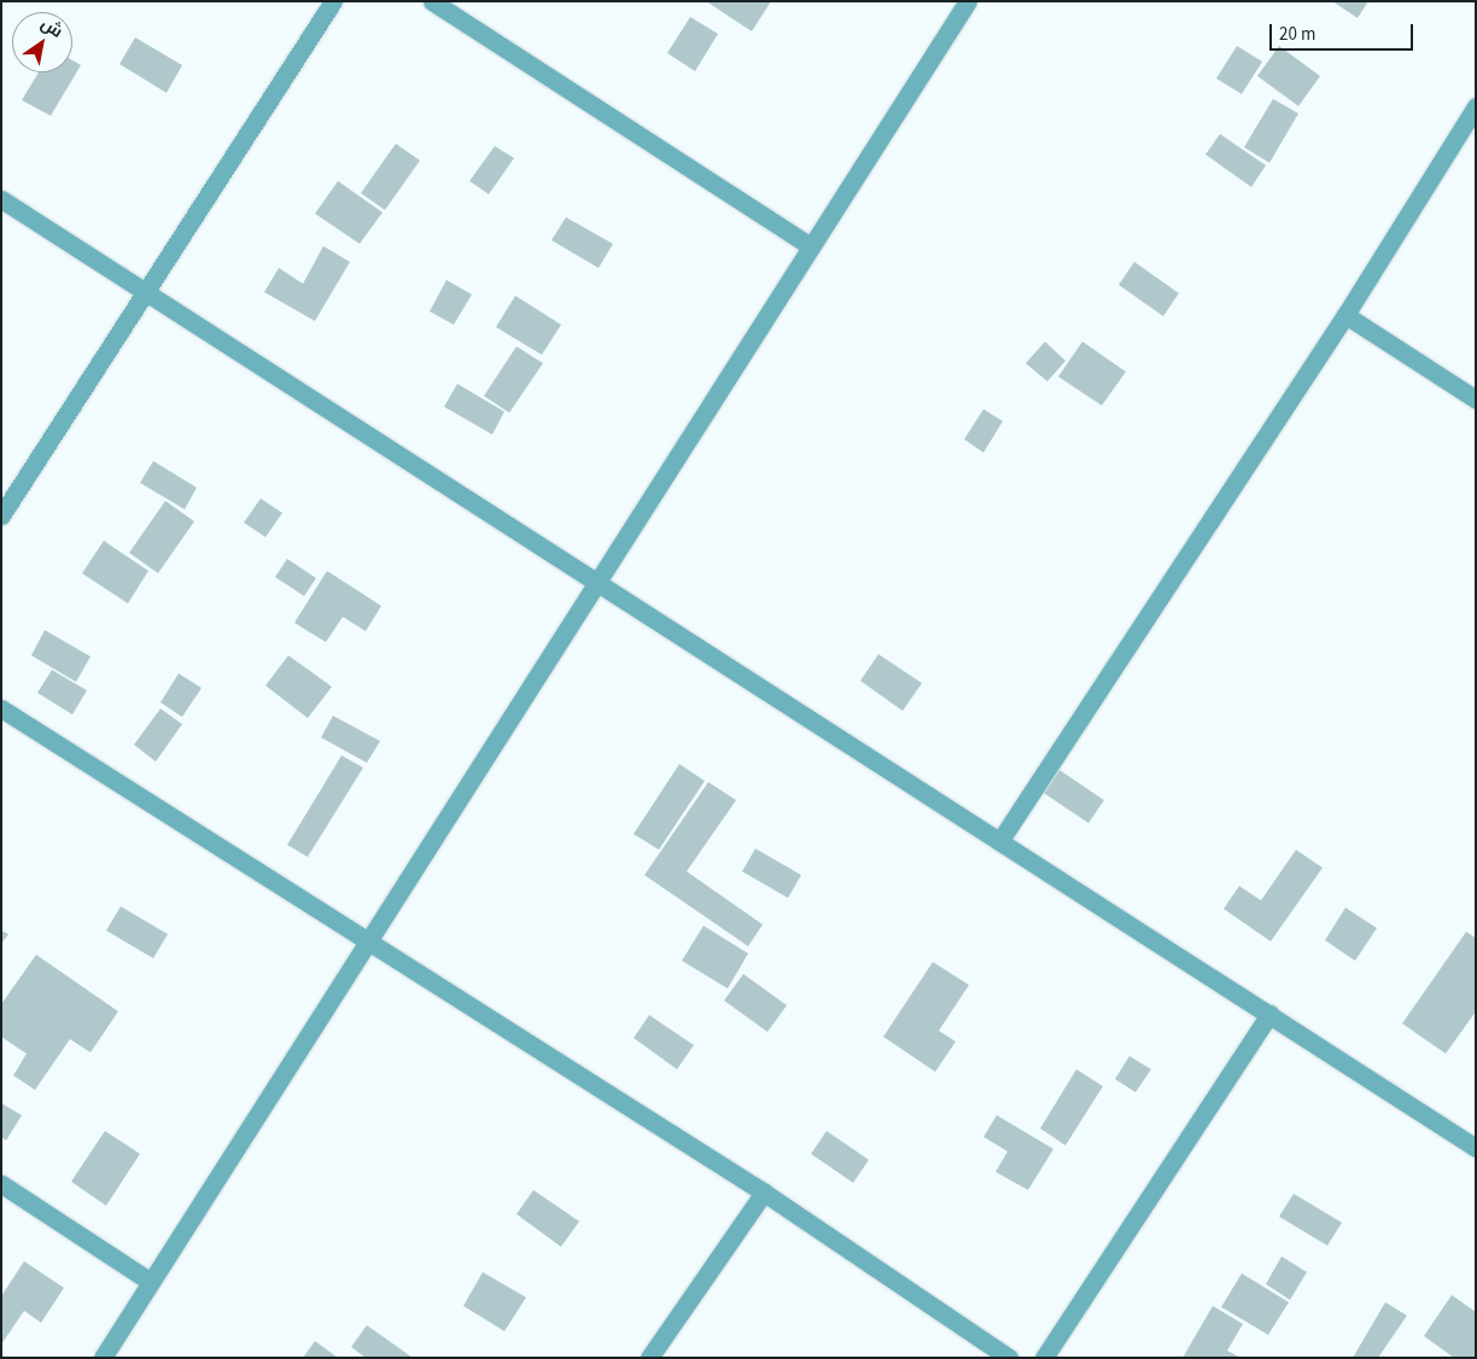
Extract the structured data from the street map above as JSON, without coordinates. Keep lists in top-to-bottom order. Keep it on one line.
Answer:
{"scale_bar":"20 m","north":"top right"}
